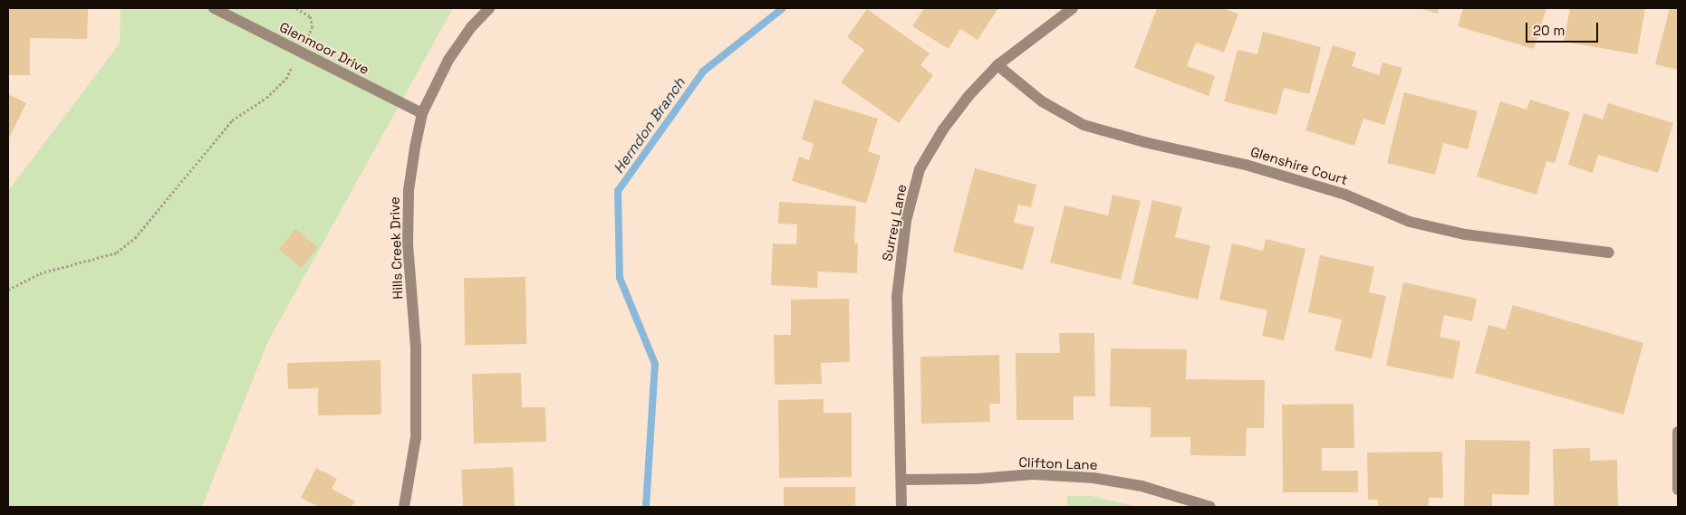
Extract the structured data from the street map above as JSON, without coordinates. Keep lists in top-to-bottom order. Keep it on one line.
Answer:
{"streets":{"street":["Glenmoor Drive","Glenshire Court","Surrey Lane","Hills Creek Drive","Clifton Lane"]},"crossings":[["Glenmoor Drive","Hills Creek Drive"],["Glenshire Court","Surrey Lane"],["Surrey Lane","Clifton Lane"]],"water":["Herndon Branch"],"scale_bar":"20 m"}
